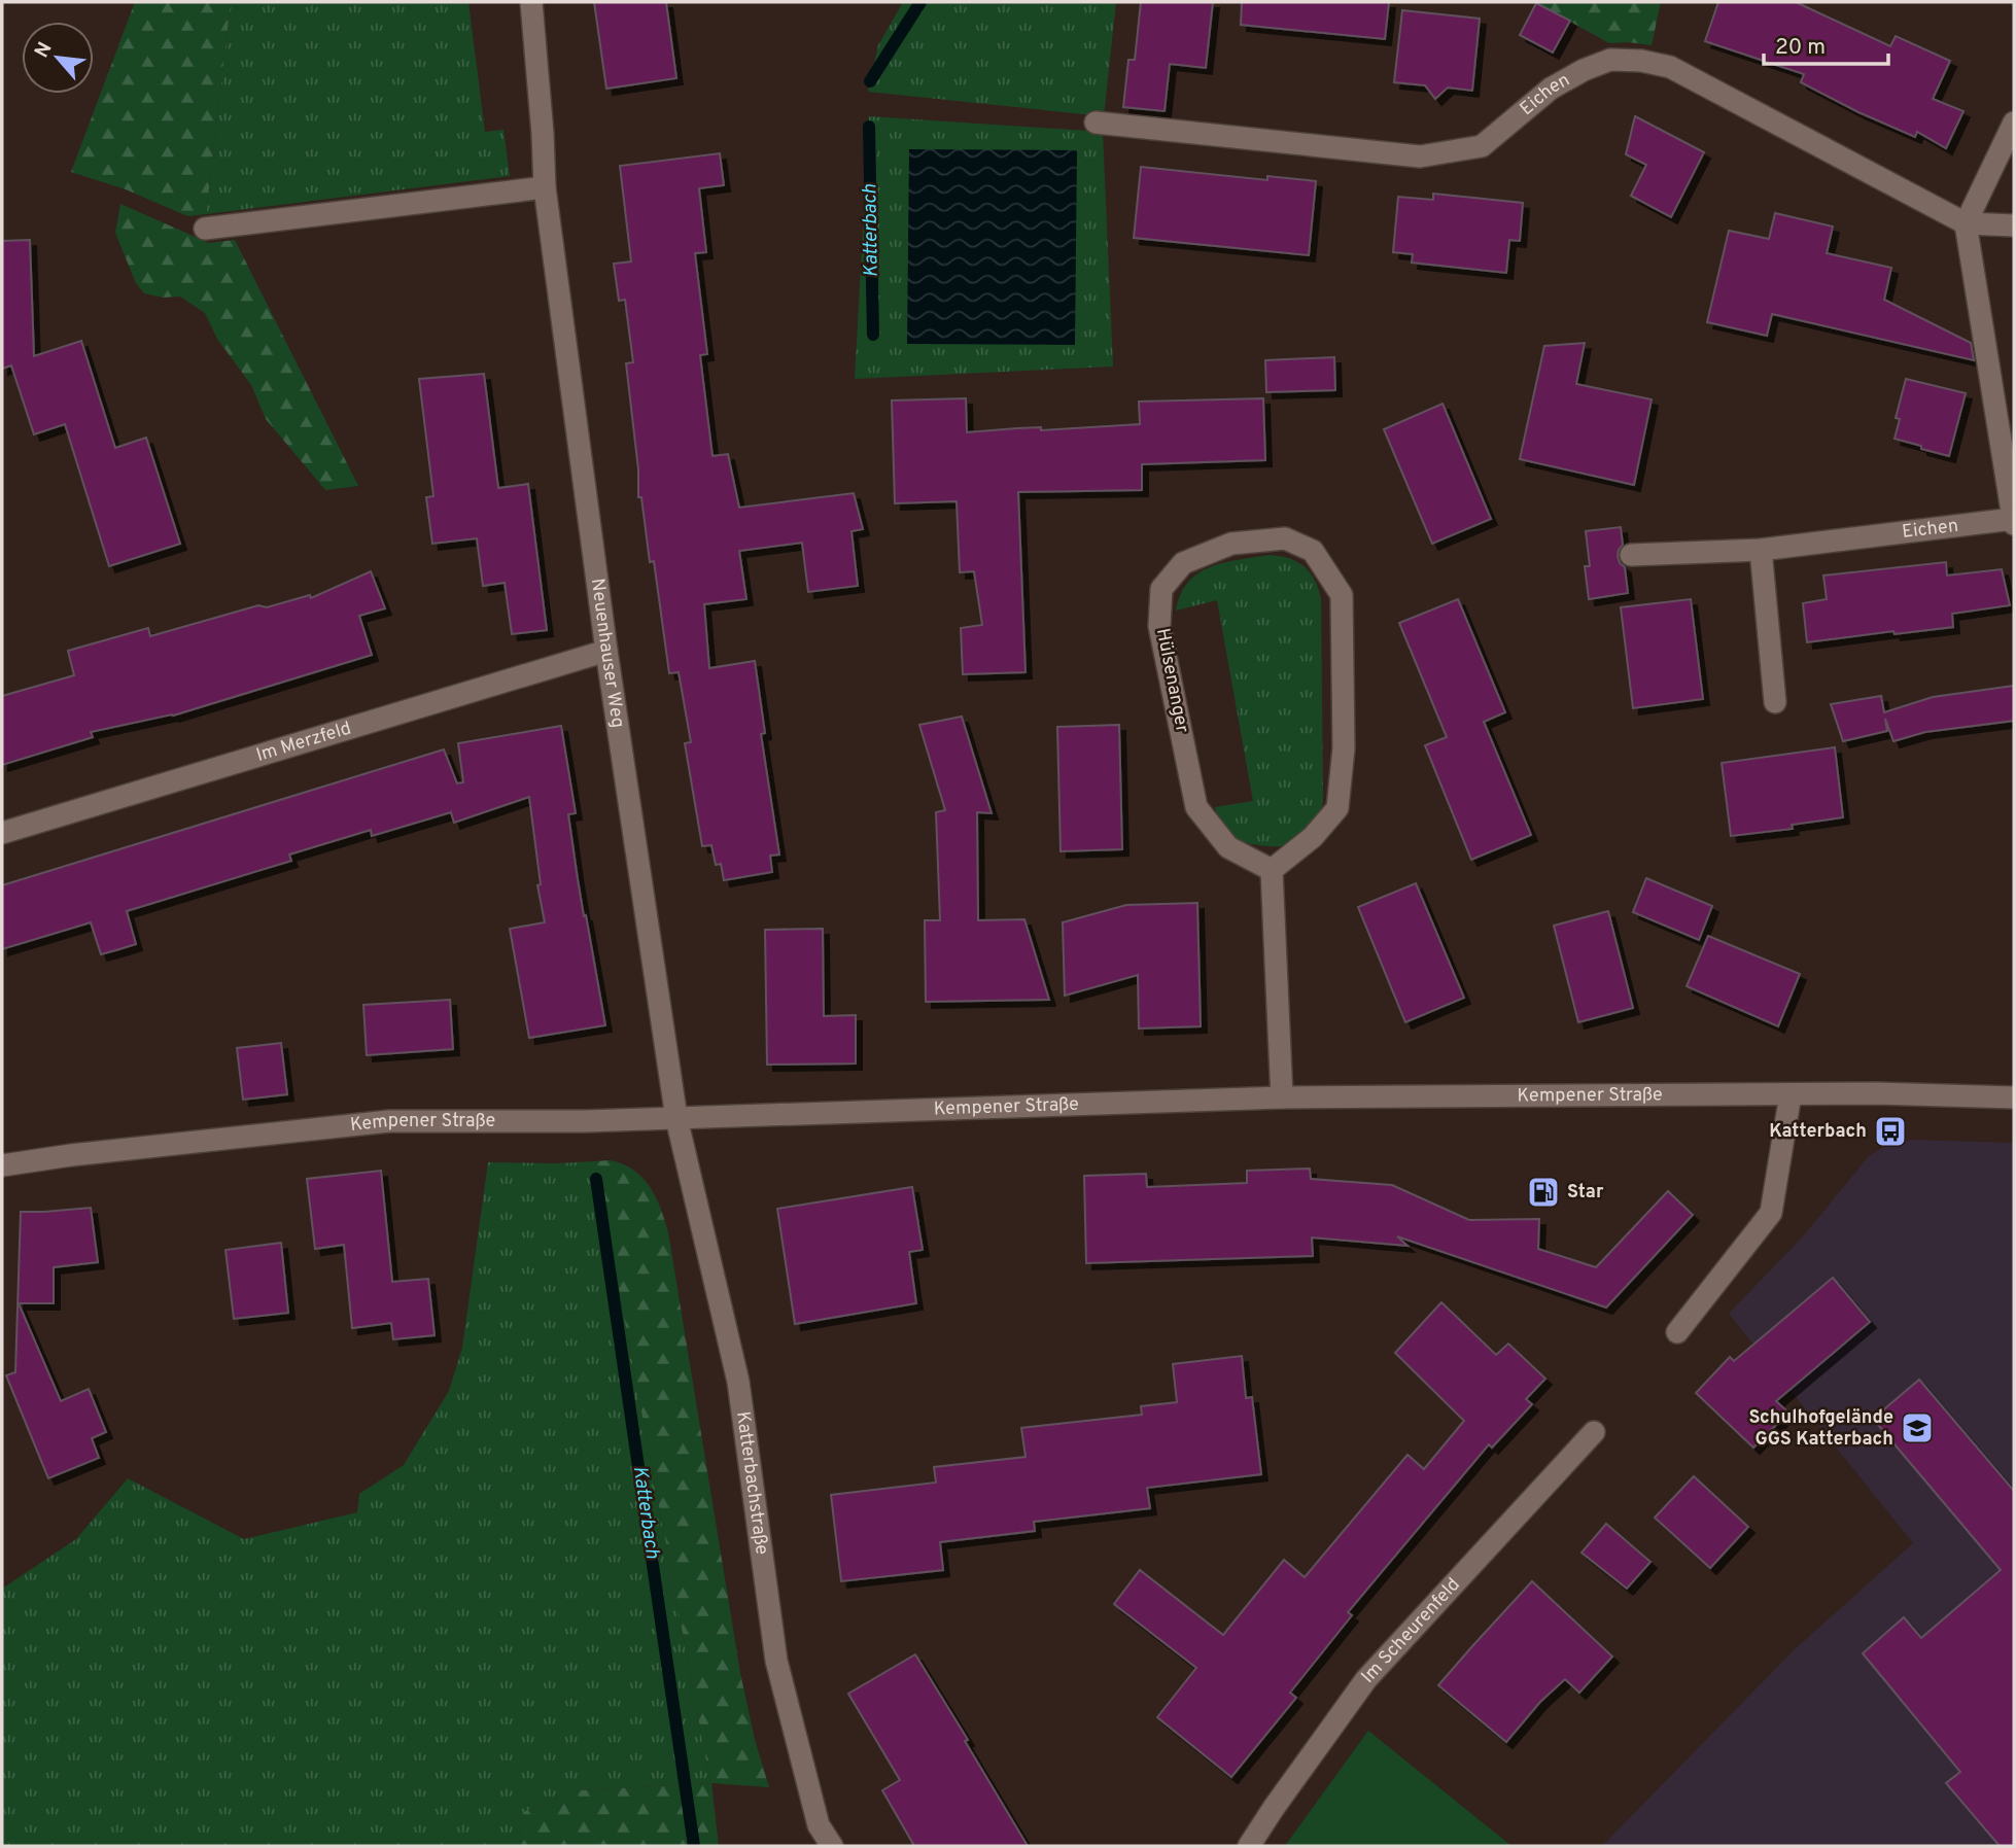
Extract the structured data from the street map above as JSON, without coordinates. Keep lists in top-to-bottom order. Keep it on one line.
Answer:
{"streets":{"street":["Eichen","Neuenhauser Weg","Hülsenanger","Im Merzfeld","Kempener Straße","Katterbachstraße","Im Scheurenfeld"]},"crossings":[["Neuenhauser Weg","Im Merzfeld"],["Neuenhauser Weg","Kempener Straße"],["Neuenhauser Weg","Katterbachstraße"],["Kempener Straße","Katterbachstraße"]],"water":["Katterbach"],"places":{"bus stop":["Katterbach"],"fuel station":["Star"],"school or university":["Schulhofgelände GGS Katterbach"]},"scale_bar":"20 m","north":"top left"}
